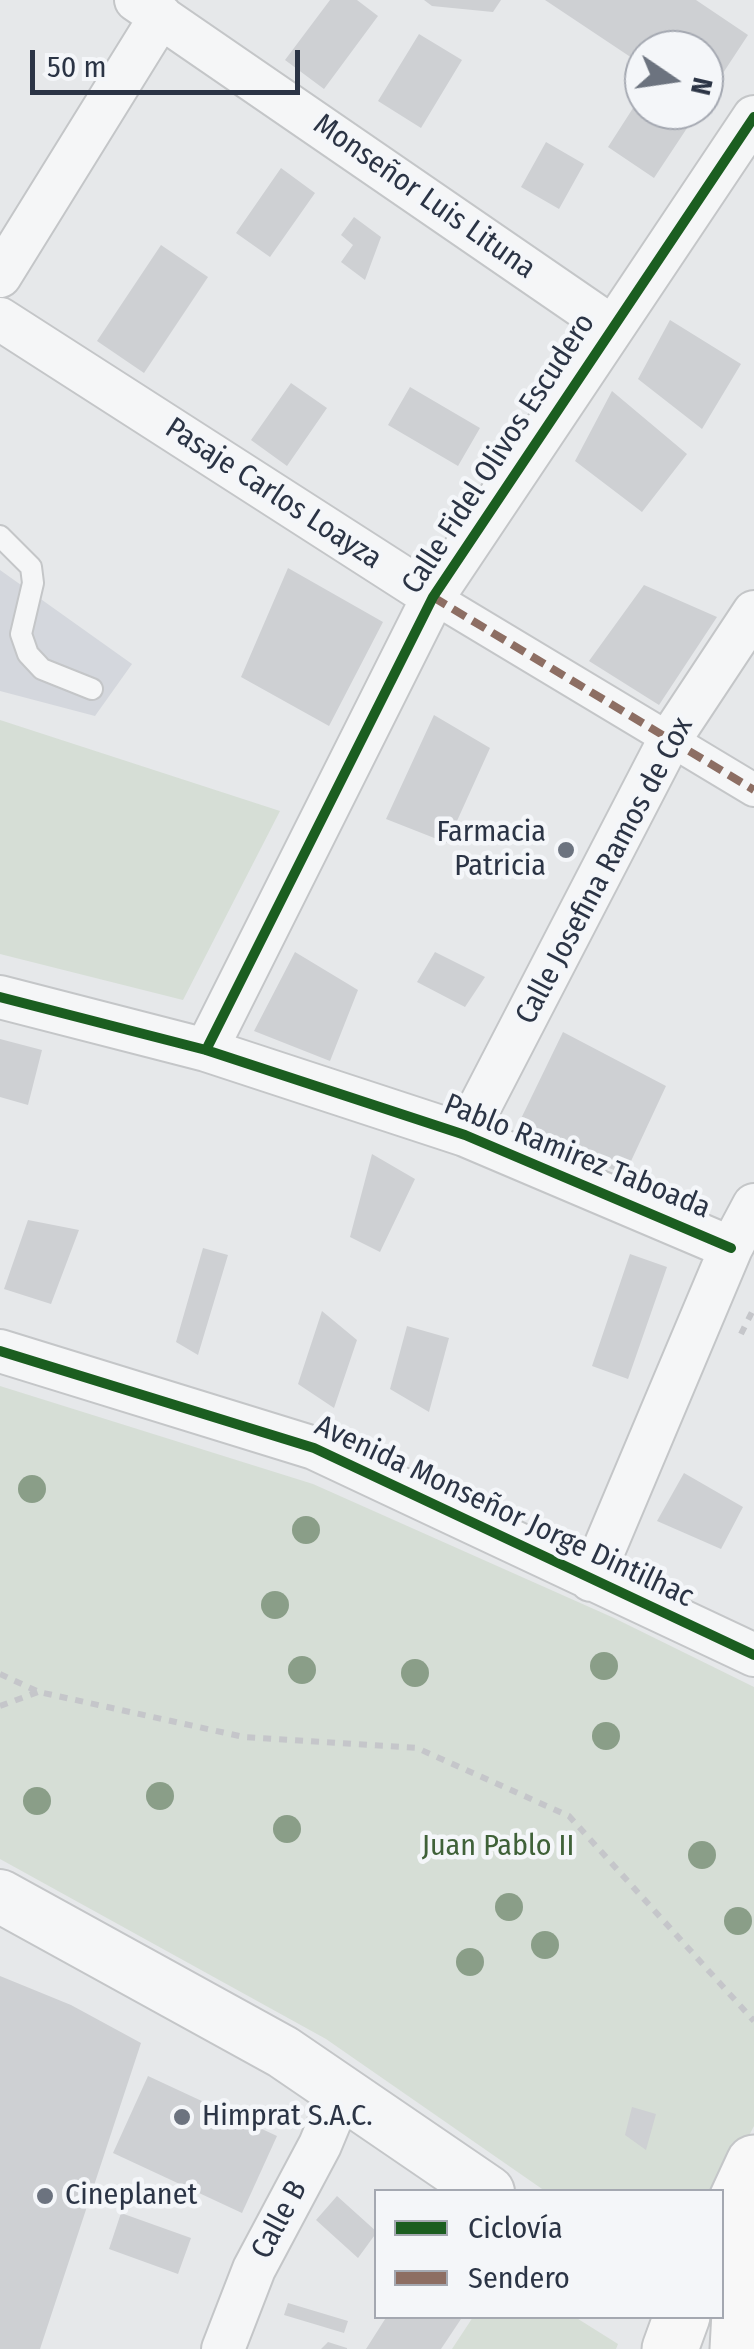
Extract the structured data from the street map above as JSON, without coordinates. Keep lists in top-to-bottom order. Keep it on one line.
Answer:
{"streets":{"street":["Monseñor Luis Lituna","Calle Fidel Olivos Escudero","Pasaje Carlos Loayza","Calle Josefina Ramos de Cox","Pablo Ramirez Taboada","Avenida Monseñor Jorge Dintilhac","Calle B"]},"crossings":[["Monseñor Luis Lituna","Calle Fidel Olivos Escudero"],["Calle Fidel Olivos Escudero","Pasaje Carlos Loayza"],["Calle Fidel Olivos Escudero","Pablo Ramirez Taboada"],["Pasaje Carlos Loayza","Calle Josefina Ramos de Cox"],["Calle Josefina Ramos de Cox","Pablo Ramirez Taboada"]],"parks":["Juan Pablo II"],"places":["Farmacia Patricia","Himprat S.A.C.","Cineplanet"],"legend":["Ciclovía","Sendero"],"scale_bar":"50 m","north":"right"}
